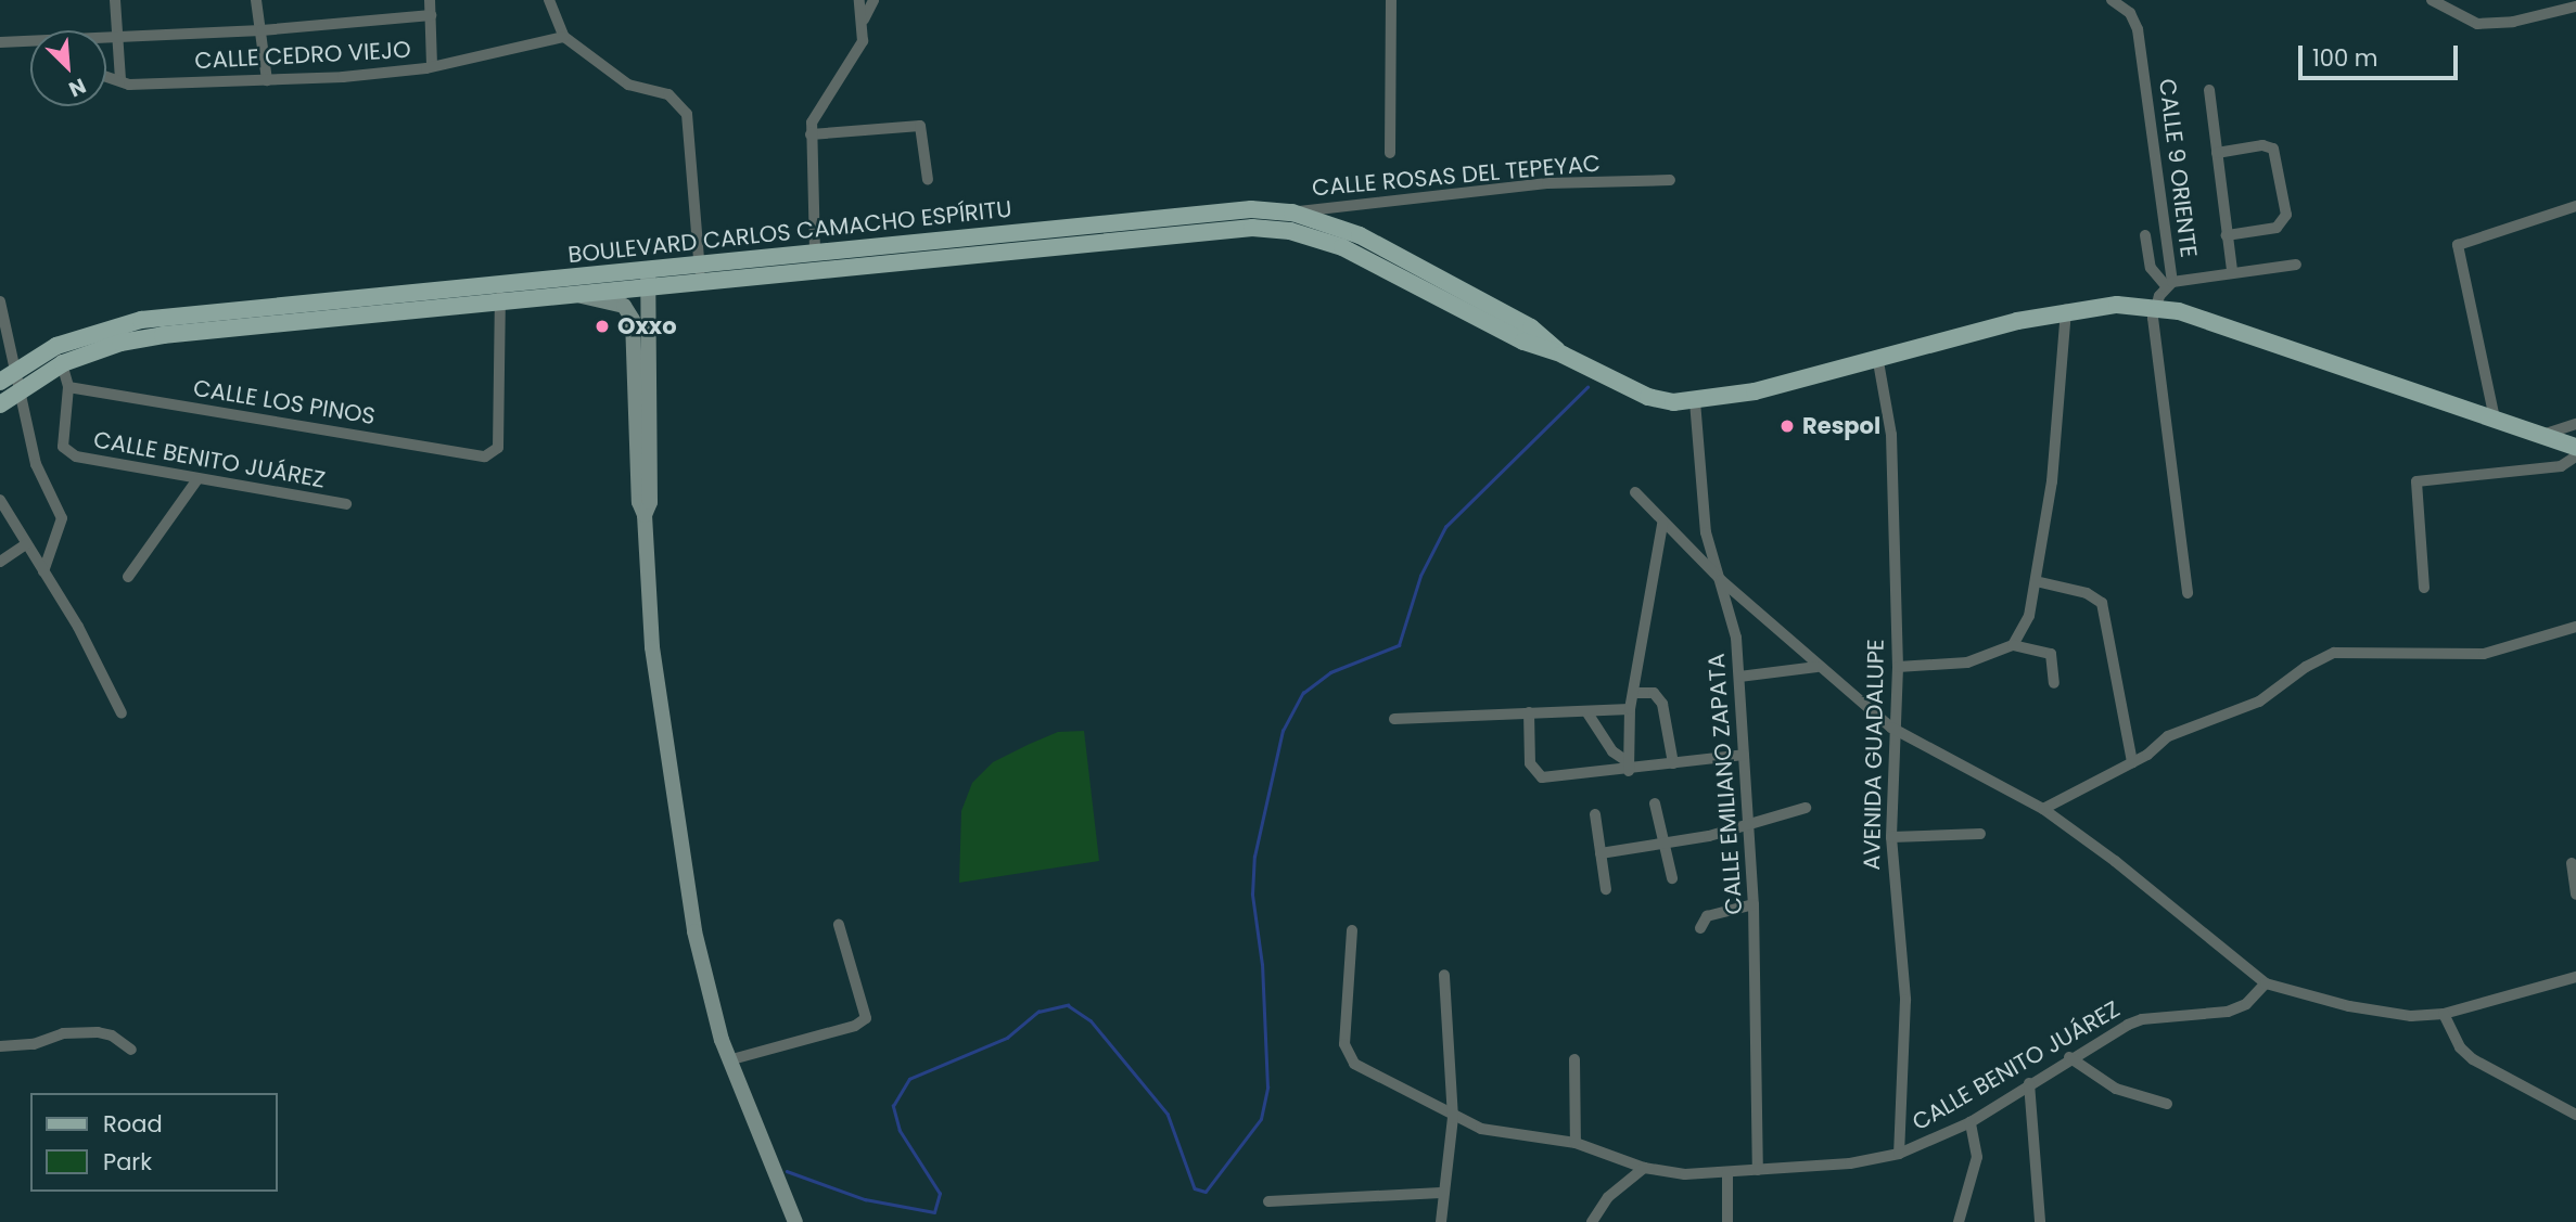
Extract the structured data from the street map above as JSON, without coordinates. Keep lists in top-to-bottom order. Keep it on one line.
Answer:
{"streets":{"main road":["BOULEVARD CARLOS CAMACHO ESPÍRITU"],"street":["CALLE CEDRO VIEJO","CALLE 9 ORIENTE","CALLE ROSAS DEL TEPEYAC","CALLE LOS PINOS","CALLE BENITO JUÁREZ","AVENIDA GUADALUPE","CALLE EMILIANO ZAPATA"]},"crossings":[["CALLE 9 ORIENTE","BOULEVARD CARLOS CAMACHO ESPÍRITU"],["CALLE ROSAS DEL TEPEYAC","BOULEVARD CARLOS CAMACHO ESPÍRITU"],["BOULEVARD CARLOS CAMACHO ESPÍRITU","CALLE LOS PINOS"],["BOULEVARD CARLOS CAMACHO ESPÍRITU","CALLE BENITO JUÁREZ"],["BOULEVARD CARLOS CAMACHO ESPÍRITU","AVENIDA GUADALUPE"],["BOULEVARD CARLOS CAMACHO ESPÍRITU","CALLE EMILIANO ZAPATA"],["CALLE LOS PINOS","CALLE BENITO JUÁREZ"],["CALLE BENITO JUÁREZ","AVENIDA GUADALUPE"],["CALLE BENITO JUÁREZ","CALLE EMILIANO ZAPATA"]],"places":["Oxxo","Respol"],"legend":["Road","Park"],"scale_bar":"100 m","north":"bottom right"}
